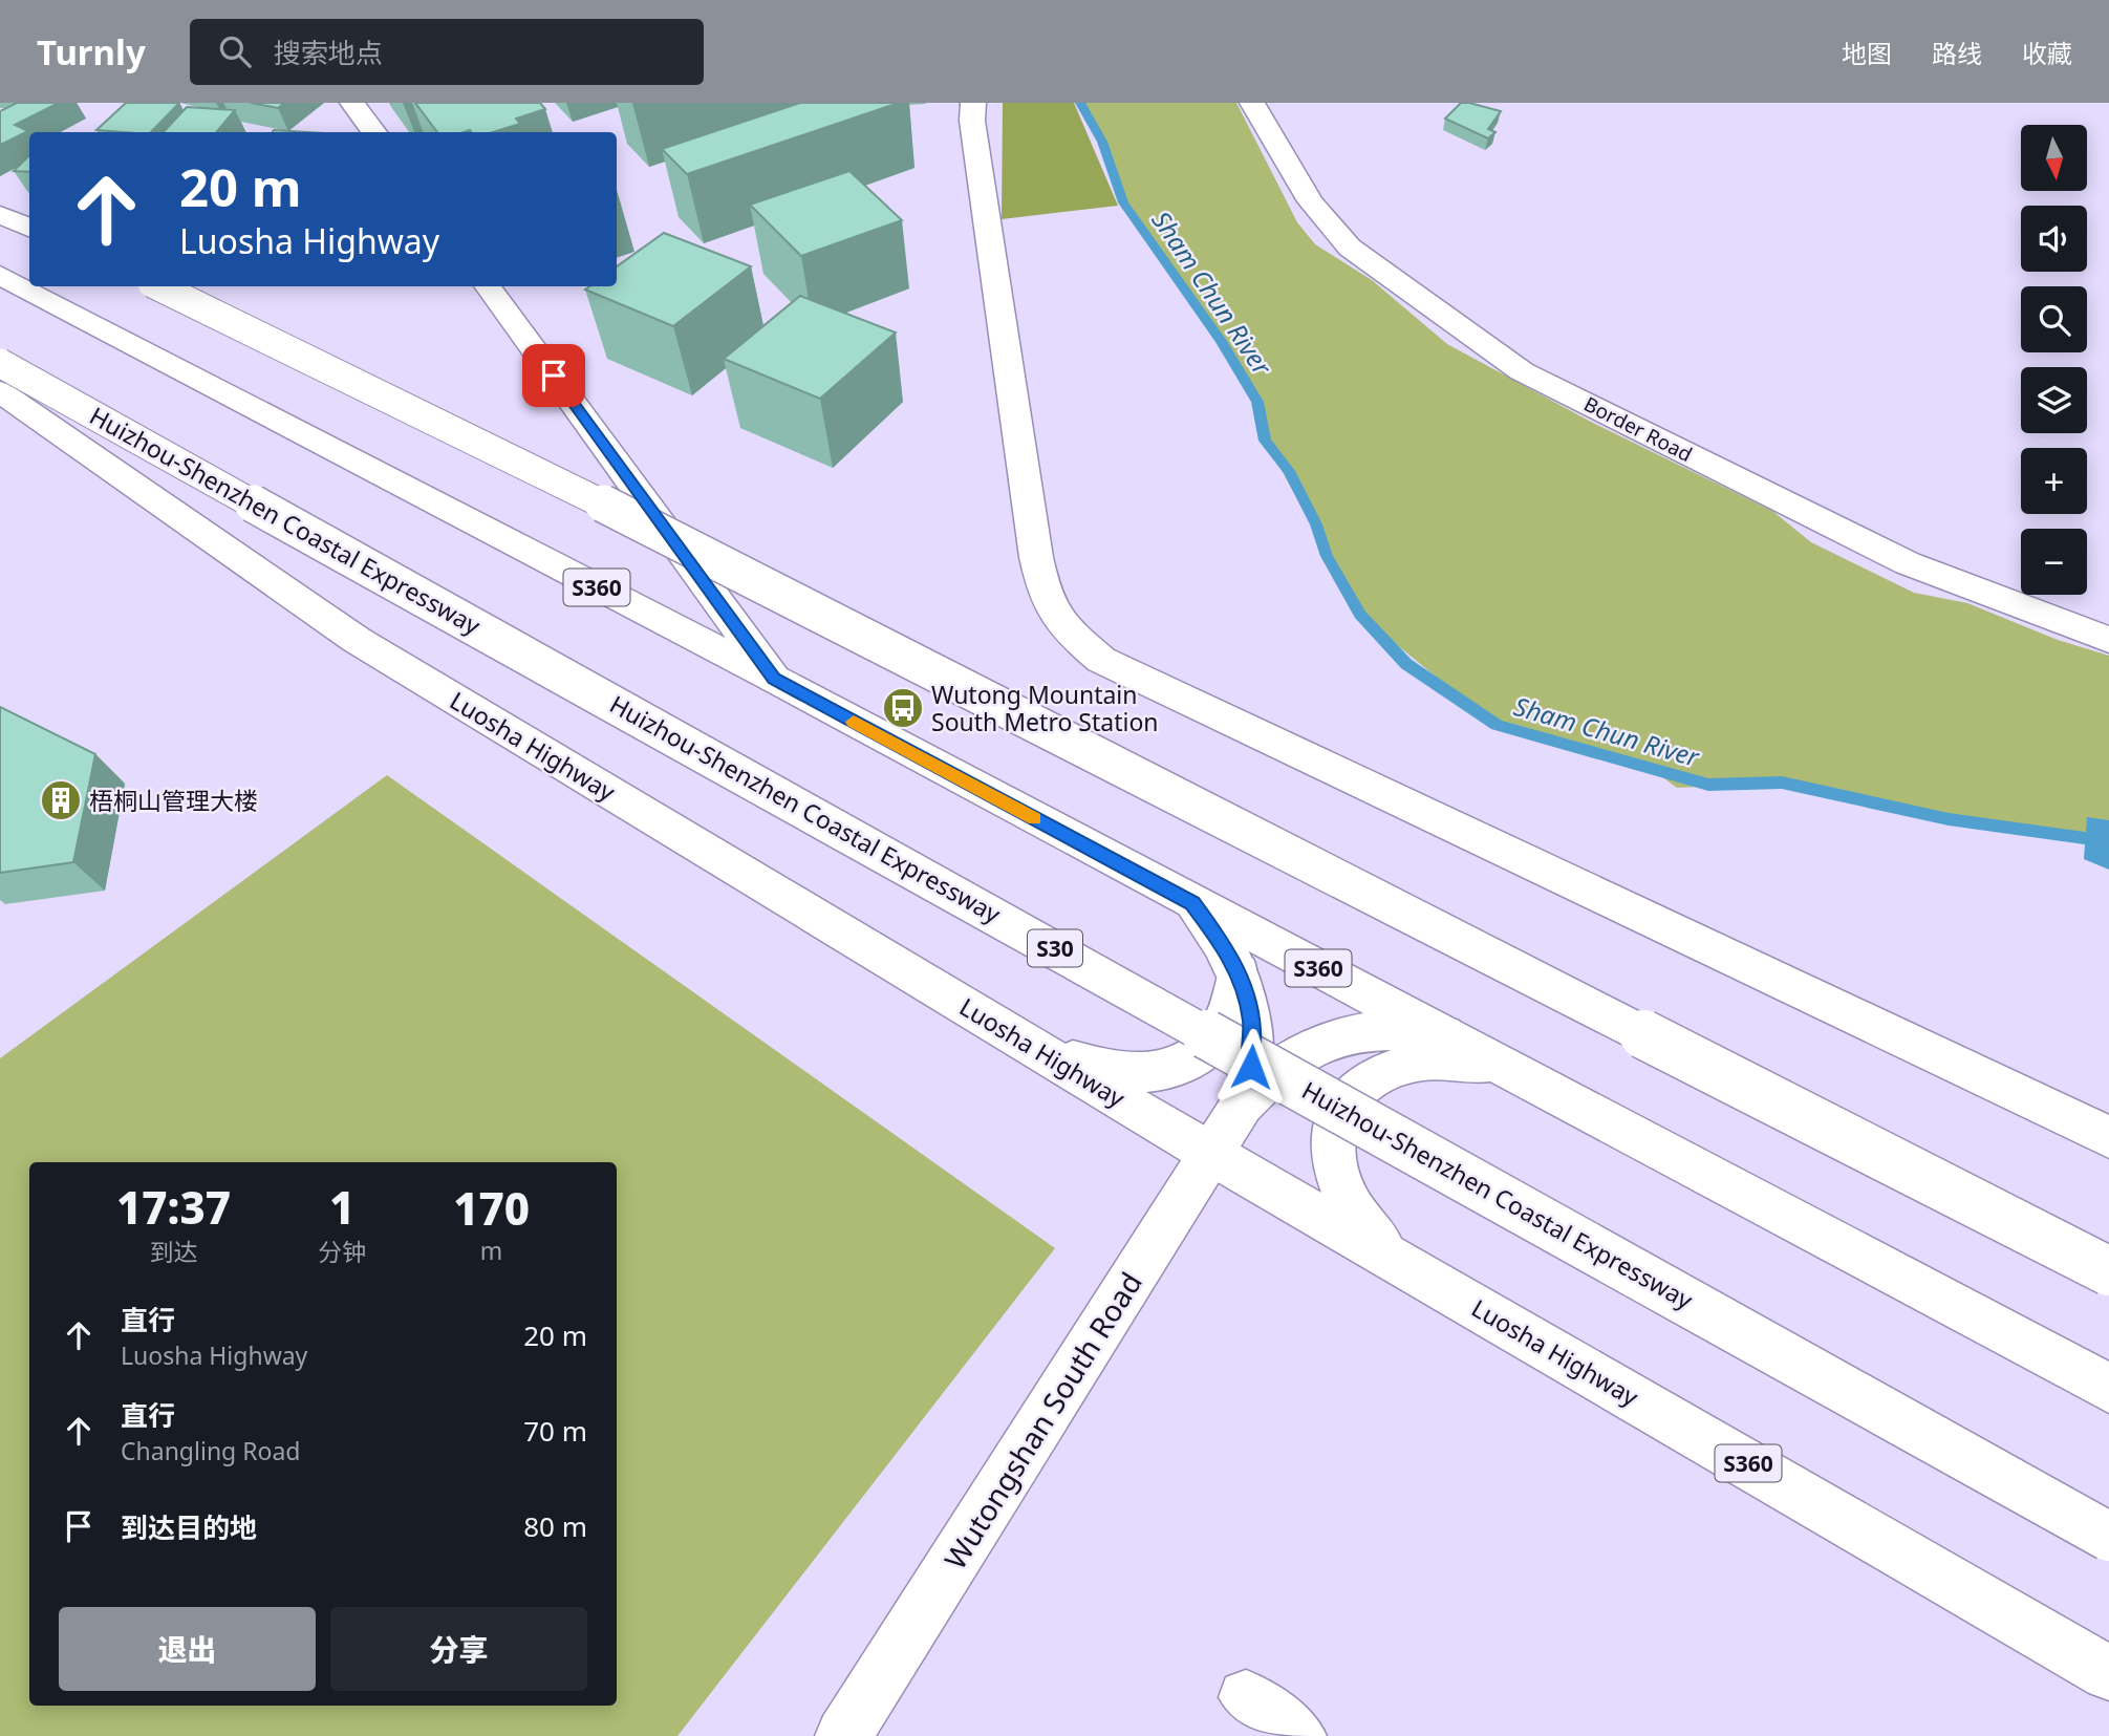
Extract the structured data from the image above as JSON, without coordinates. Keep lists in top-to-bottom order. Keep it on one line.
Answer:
{"streets":{"main road":["Border Road","Huizhou-Shenzhen Coastal Expressway","S360","Luosha Highway","S30","Wutongshan South Road"]},"crossings":[["S360","Wutongshan South Road"],["Luosha Highway","Wutongshan South Road"]],"water":["Sham Chun River"],"places":{"bus stop":["Wutong Mountain South Metro Station"],"building":["梧桐山管理大楼"]},"north":"bottom","page":{"header":"Turnly","search":"搜索地点","nav":["地图","路线","收藏"],"map_buttons":["+","−"],"turn":["20 m","Luosha Highway"],"eta":["17:37","到达","1","分钟","170","m"],"list":[{"name":"直行","note":"Luosha Highway","value":"20 m"},{"name":"直行","note":"Changling Road","value":"70 m"},{"name":"到达目的地","value":"80 m"}],"buttons":["退出","分享"]}}
